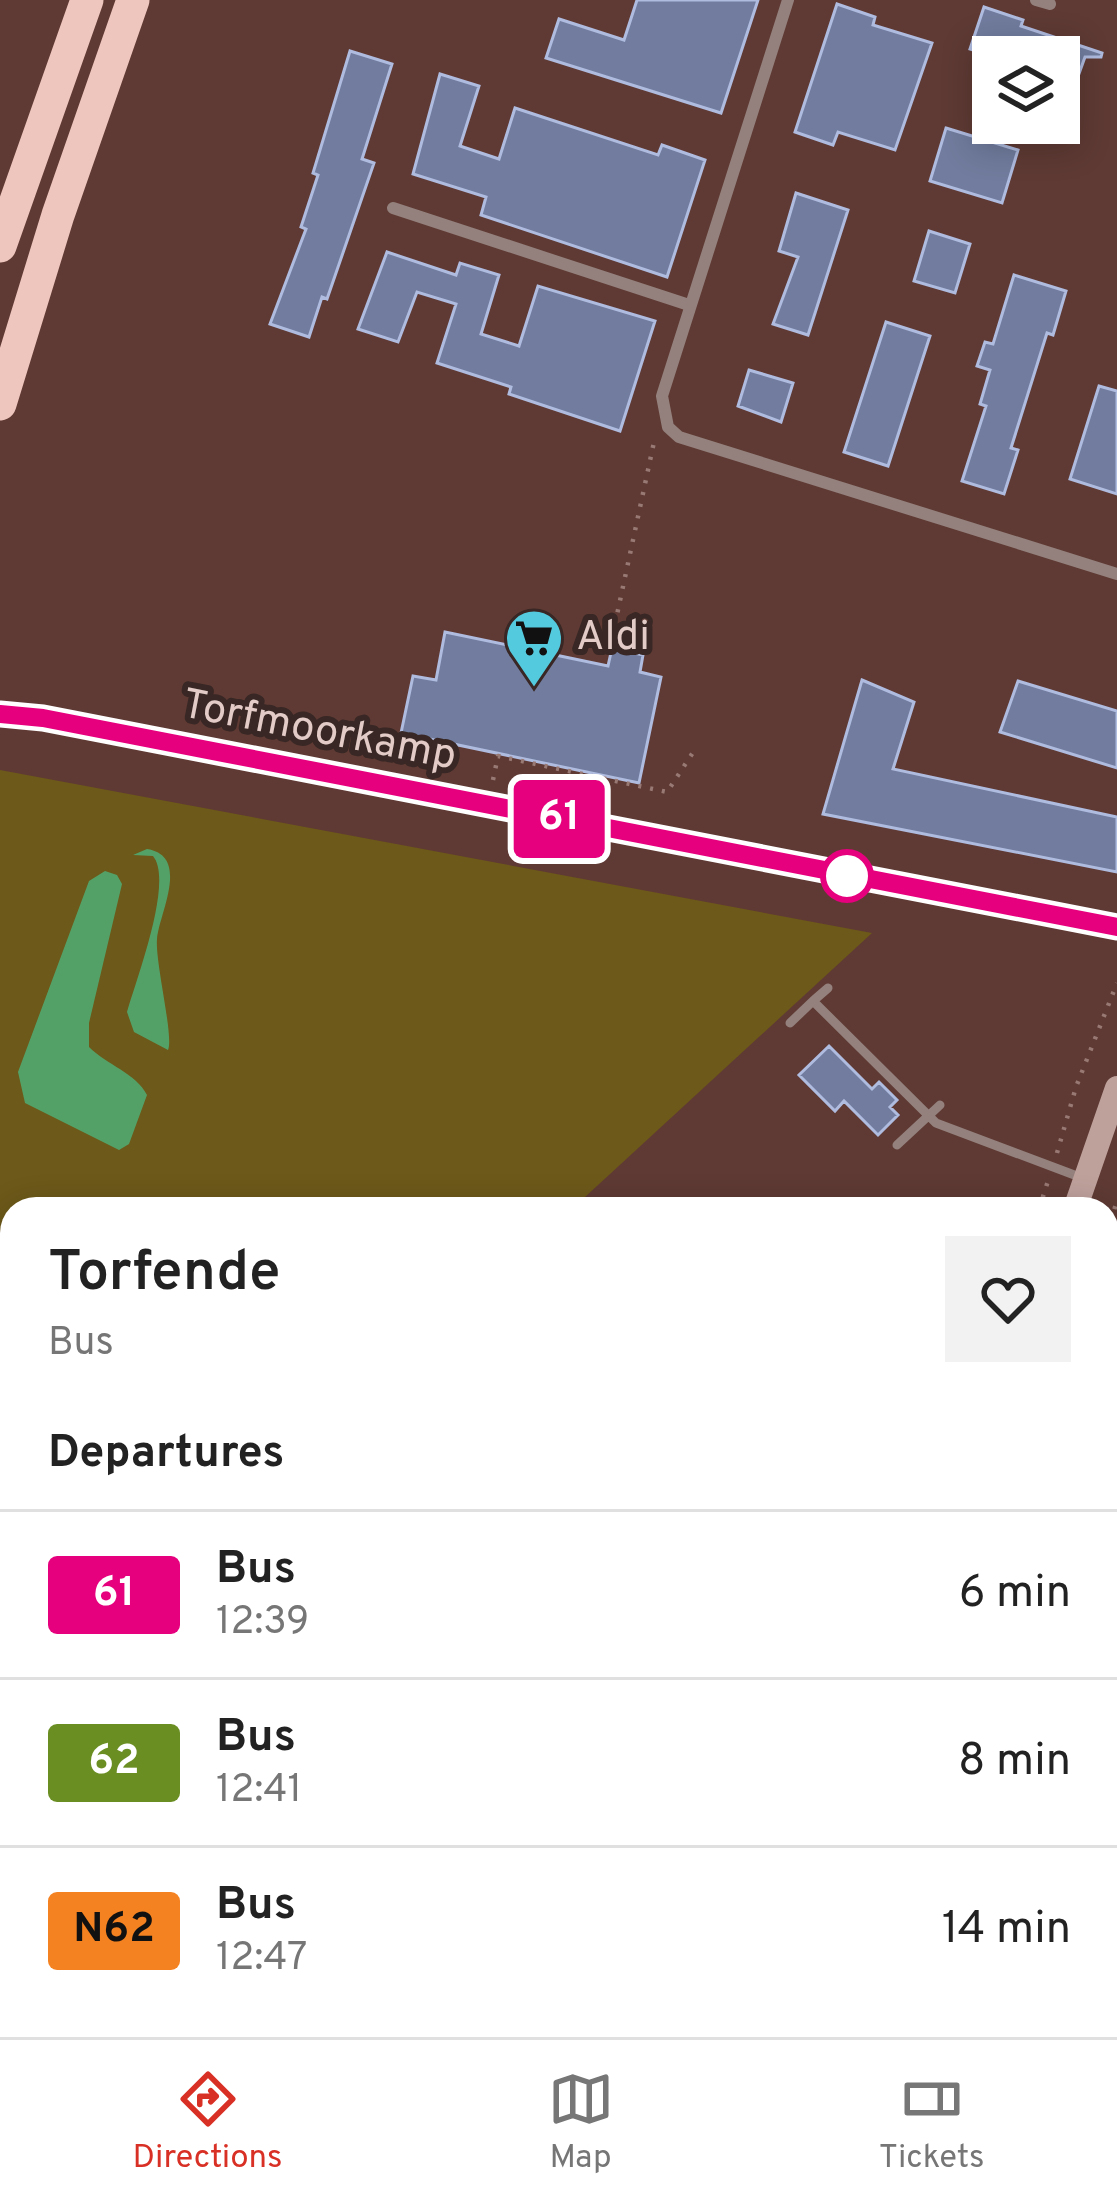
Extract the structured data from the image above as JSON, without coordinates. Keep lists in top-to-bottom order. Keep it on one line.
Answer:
{"streets":{"street":["Torfmoorkamp"]},"places":{"supermarket":["Aldi"]},"lines":["bus line 61"],"page":{"on_map":"61","heading":[["Torfende","Bus"],"Departures"],"list":[{"mark":"61","name":"Bus","note":"12:39","value":"6 min"},{"mark":"62","name":"Bus","note":"12:41","value":"8 min"},{"mark":"N62","name":"Bus","note":"12:47","value":"14 min"}],"tabs":["Directions","Map","Tickets"]}}
